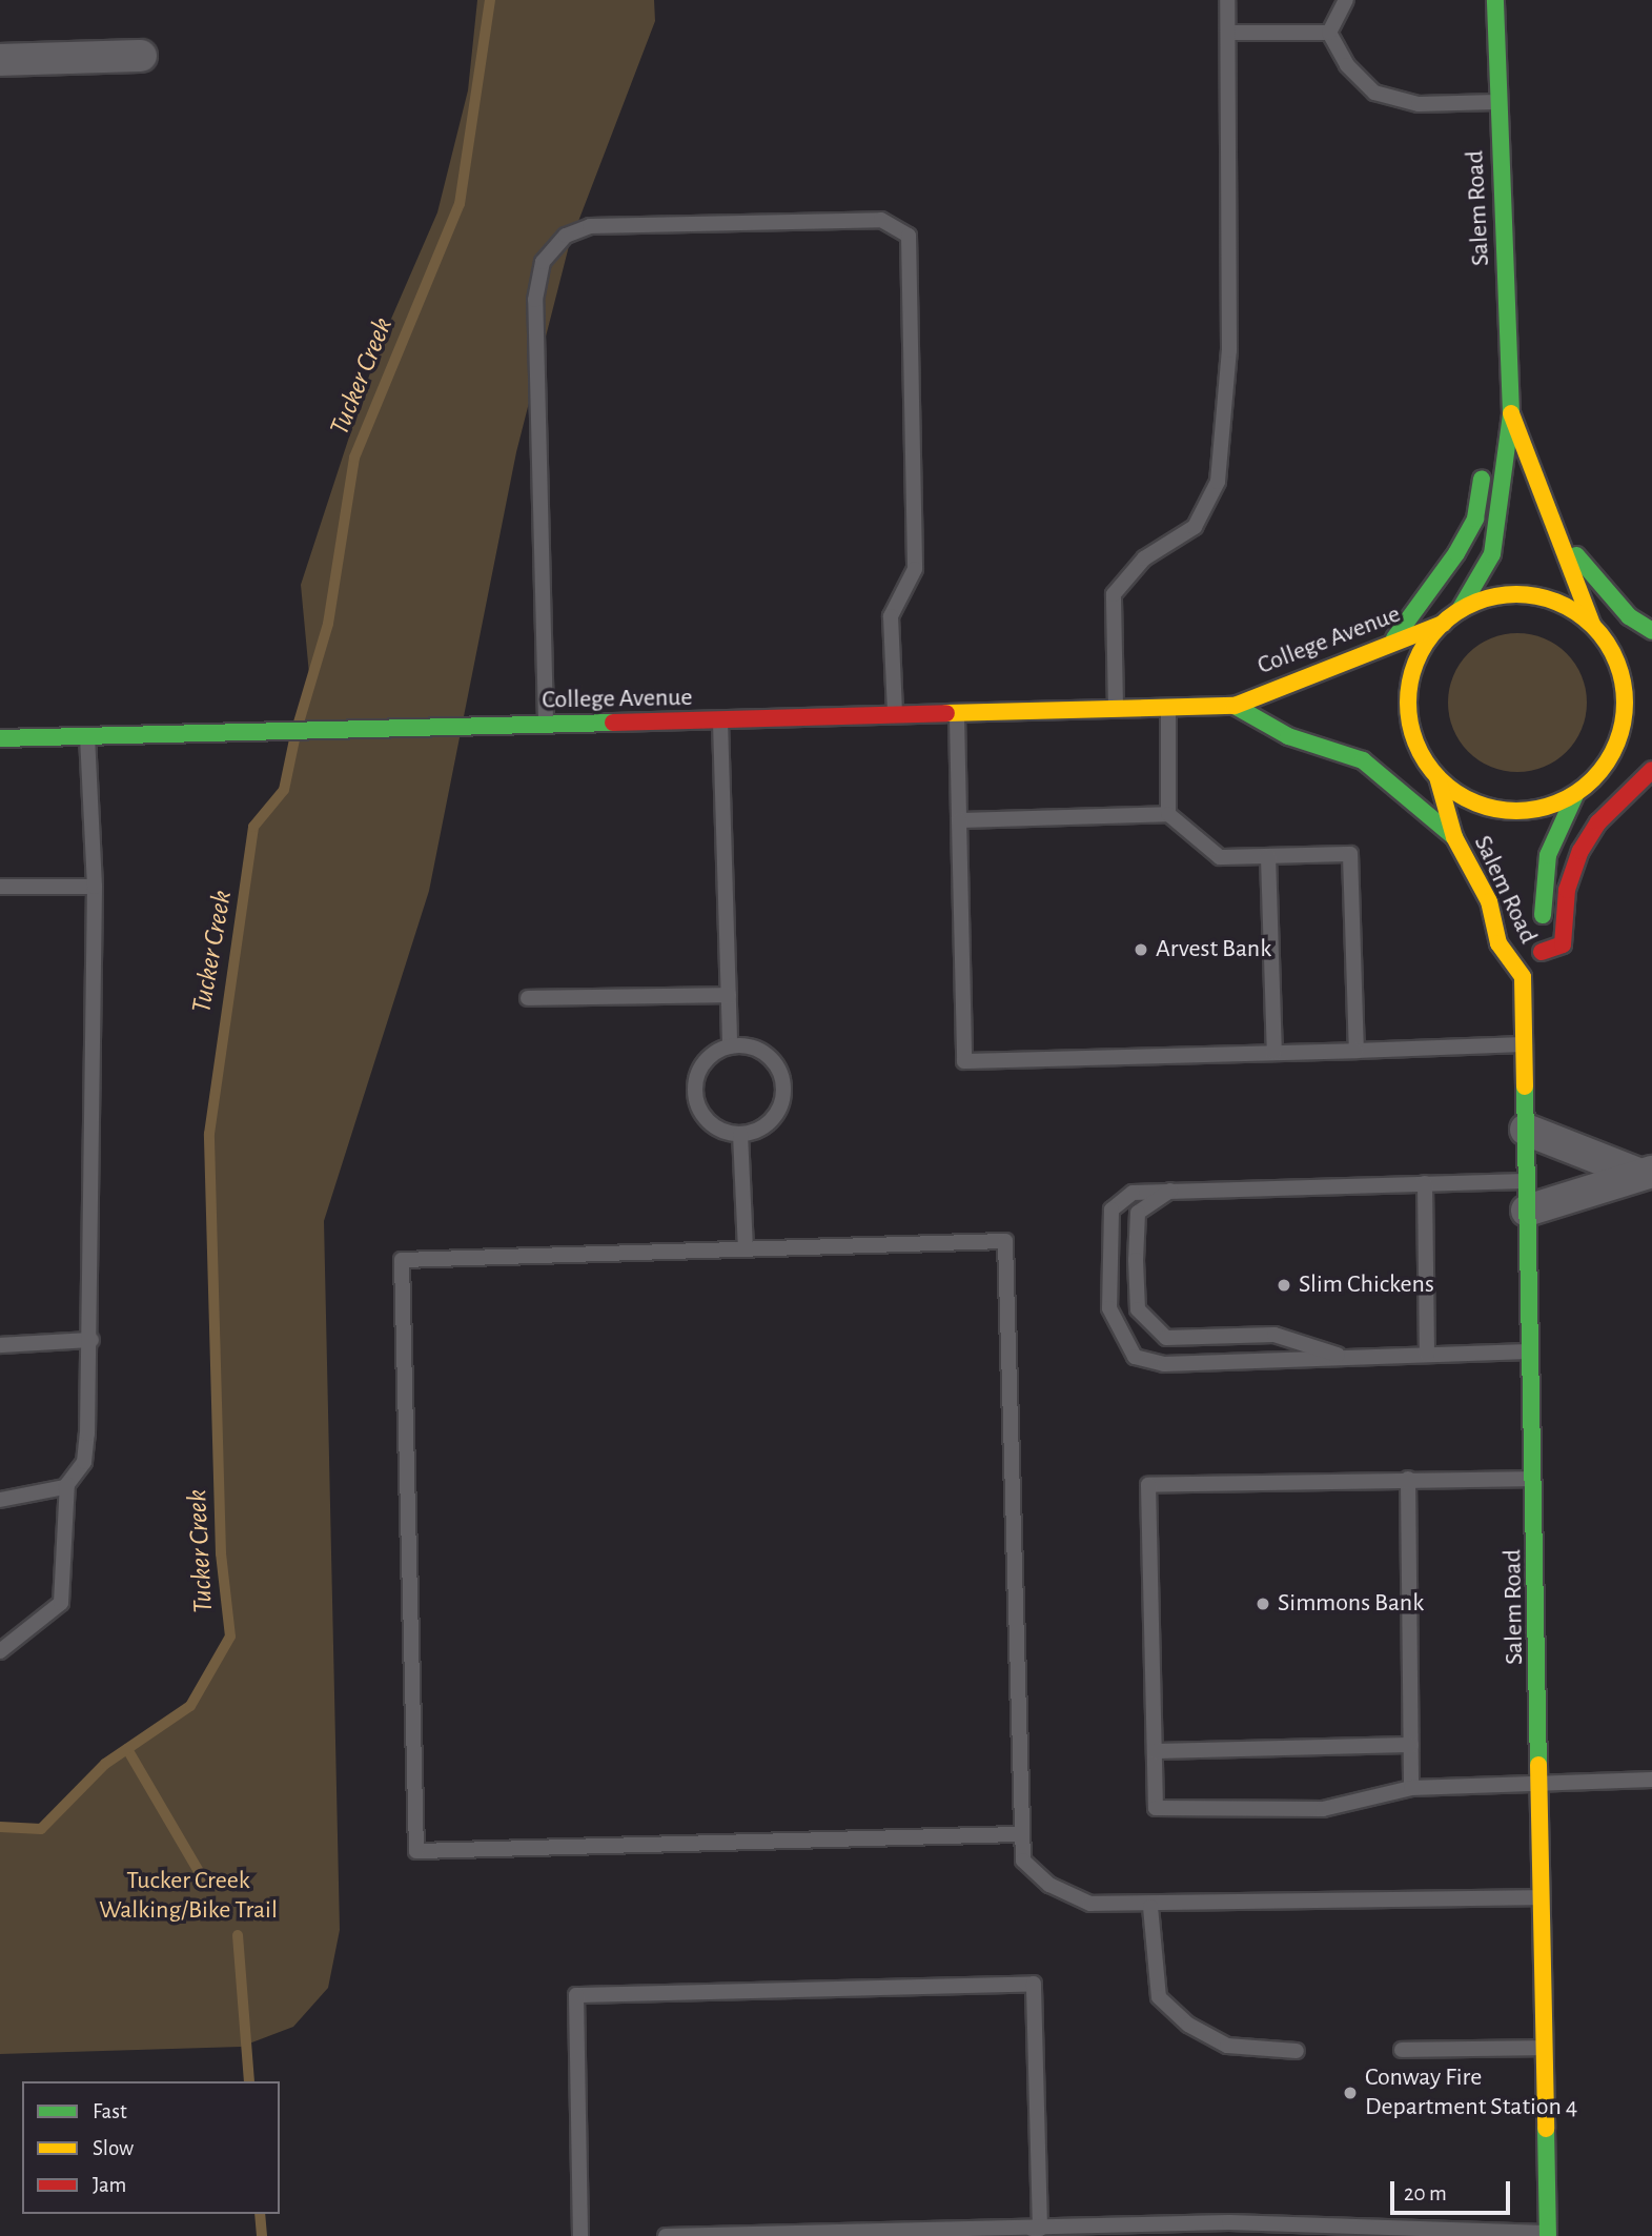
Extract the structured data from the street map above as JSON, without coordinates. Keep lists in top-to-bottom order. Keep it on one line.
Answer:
{"streets":{"main road":["Salem Road","College Avenue"]},"crossings":[["Salem Road","College Avenue"]],"water":["Tucker Creek"],"parks":["Tucker Creek Walking/Bike Trail"],"places":["Arvest Bank","Slim Chickens","Simmons Bank","Conway Fire Department Station 4"],"legend":["Fast","Slow","Jam"],"scale_bar":"20 m"}
